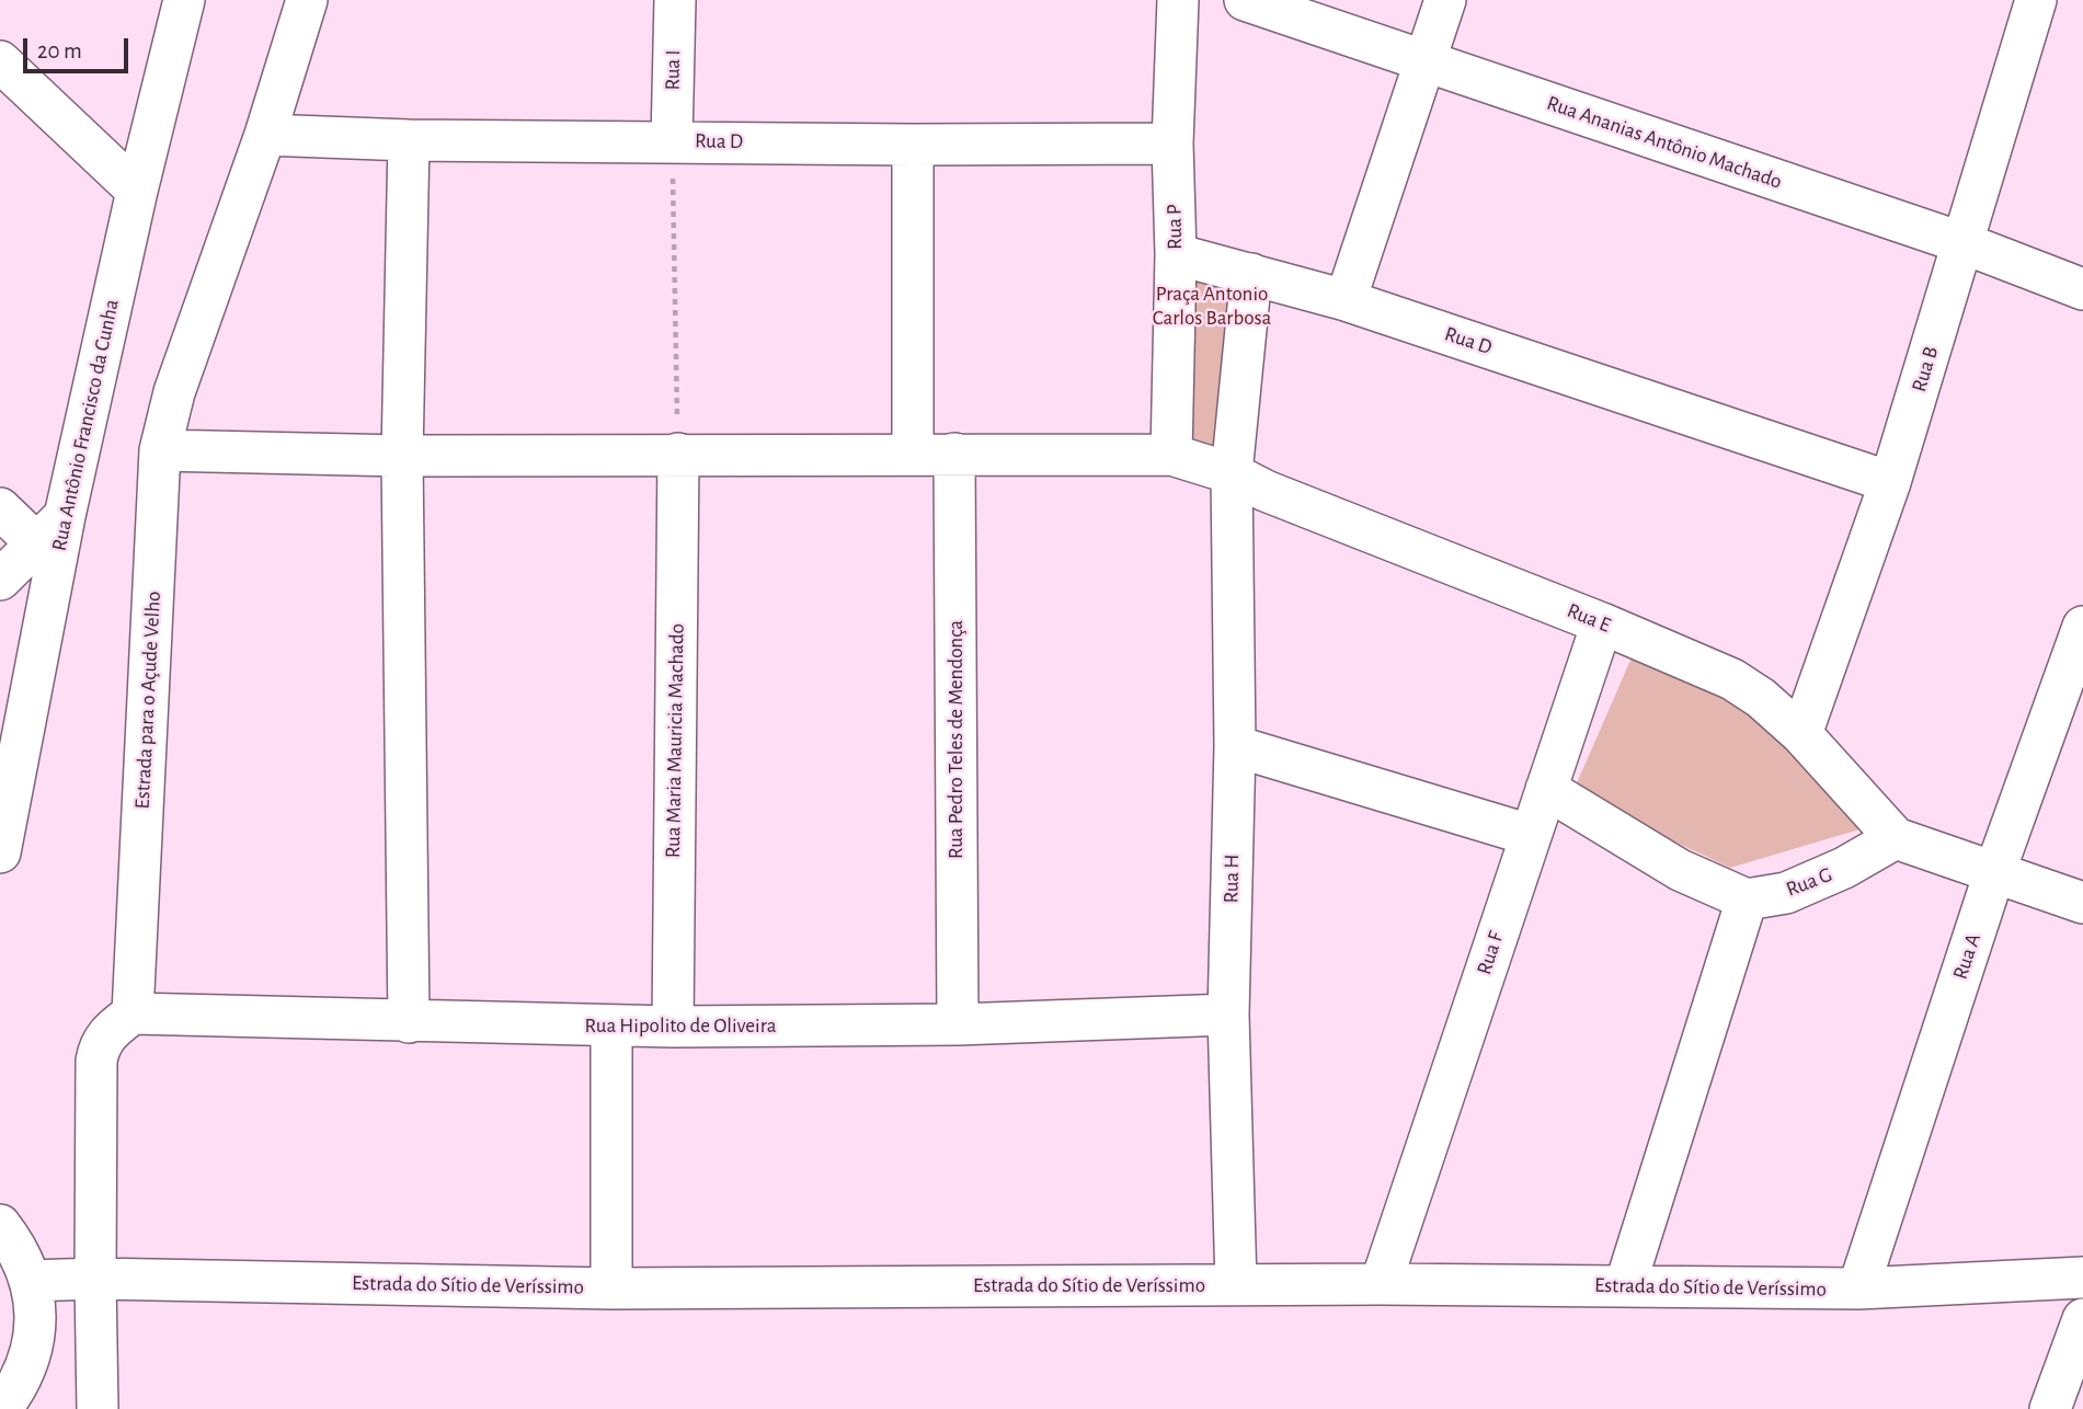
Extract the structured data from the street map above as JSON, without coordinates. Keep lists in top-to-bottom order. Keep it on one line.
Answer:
{"streets":{"street":["Rua I","Rua D","Rua Ananias Antônio Machado","Rua P","Rua B","Rua Antônio Francisco da Cunha","Rua E","Estrada para o Açude Velho","Rua Pedro Teles de Mendonça","Rua Maria Mauricia Machado","Rua H","Rua G","Rua F","Rua A","Rua Hipolito de Oliveira","Estrada do Sítio de Veríssimo"]},"crossings":[["Rua I","Rua D"],["Rua D","Rua P"],["Rua D","Rua B"],["Rua D","Estrada para o Açude Velho"],["Rua D","Rua H"],["Rua Ananias Antônio Machado","Rua B"],["Rua B","Rua E"],["Rua E","Rua H"],["Rua E","Rua G"],["Rua E","Rua F"],["Estrada para o Açude Velho","Rua Hipolito de Oliveira"],["Rua Pedro Teles de Mendonça","Rua Hipolito de Oliveira"],["Rua Maria Mauricia Machado","Rua Hipolito de Oliveira"],["Rua H","Rua Hipolito de Oliveira"],["Rua H","Estrada do Sítio de Veríssimo"],["Rua F","Estrada do Sítio de Veríssimo"],["Rua A","Estrada do Sítio de Veríssimo"]],"parks":["Praça Antonio Carlos Barbosa"],"scale_bar":"20 m"}
